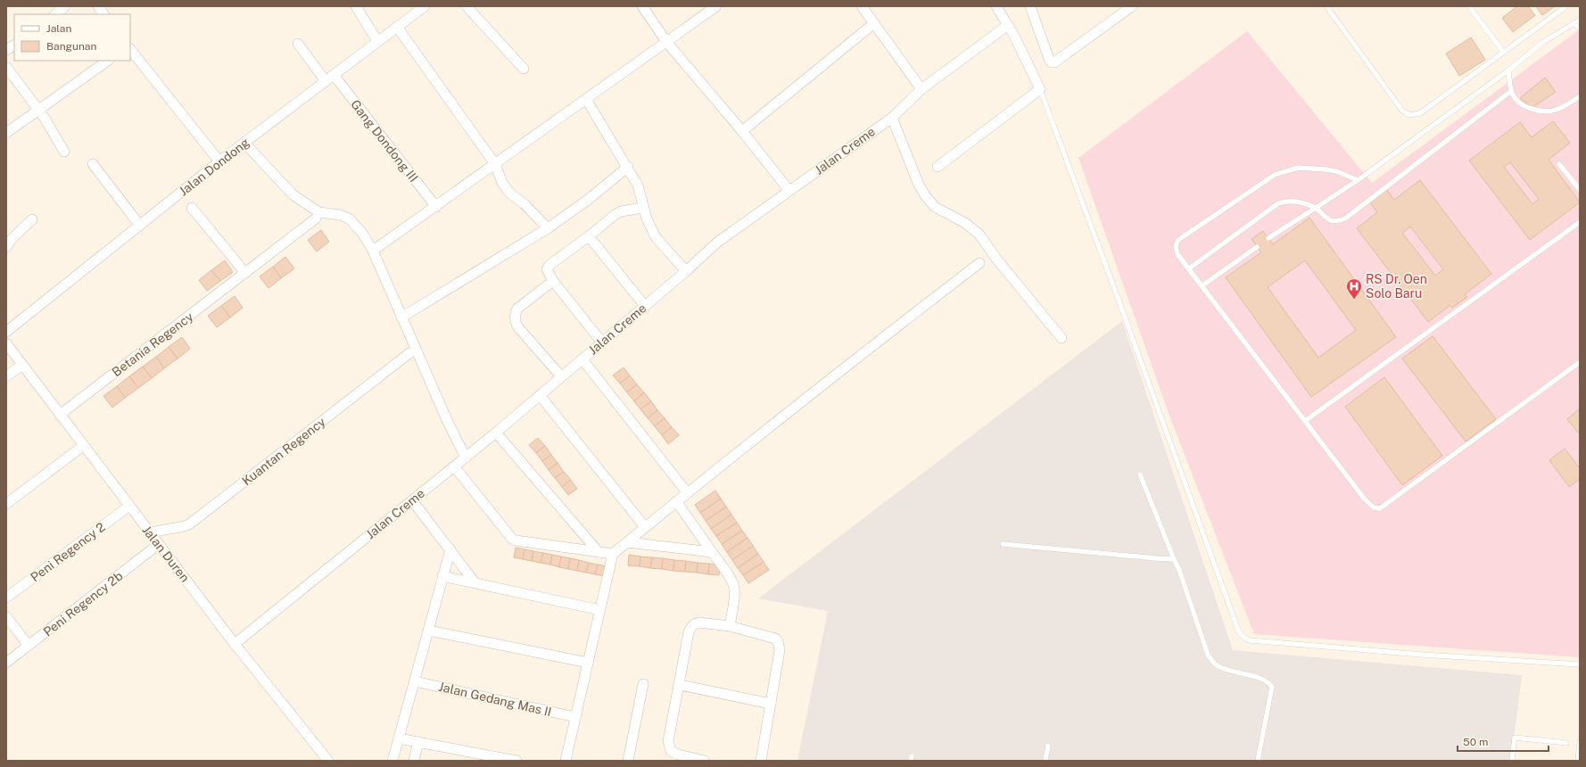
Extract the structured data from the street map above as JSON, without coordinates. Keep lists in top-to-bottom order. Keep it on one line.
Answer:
{"streets":{"street":["Gang Dondong III","Jalan Creme","Jalan Dondong","Betania Regency","Kuantan Regency","Peni Regency 2","Jalan Duren","Peni Regency 2b","Jalan Gedang Mas II"]},"crossings":[["Gang Dondong III","Jalan Dondong"],["Jalan Creme","Jalan Duren"],["Betania Regency","Jalan Duren"],["Kuantan Regency","Jalan Duren"],["Peni Regency 2","Jalan Duren"],["Jalan Duren","Peni Regency 2b"]],"places":{"hospital":["RS Dr. Oen Solo Baru"]},"legend":["Jalan","Bangunan"],"scale_bar":"50 m"}
